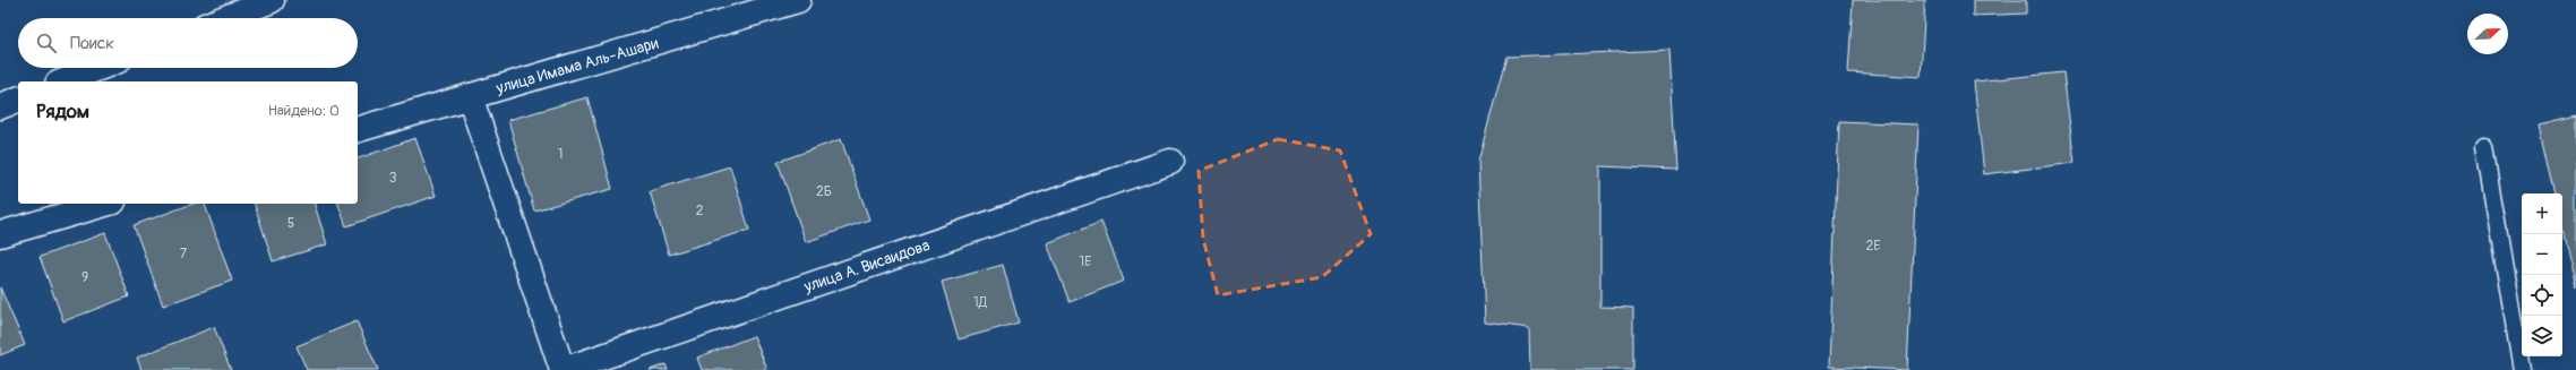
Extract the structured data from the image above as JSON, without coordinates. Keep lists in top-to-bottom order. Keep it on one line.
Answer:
{"streets":{"street":["улица Имама Аль-Ашари","улица А. Висаидова"]},"house_numbers":["1","3","2Б","2","5","2Е","7","1Е","9","1Д"],"north":"top right","page":{"search":"Поиск","heading":["Рядом","Найдено: 0"],"map_buttons":["+","−"]}}
